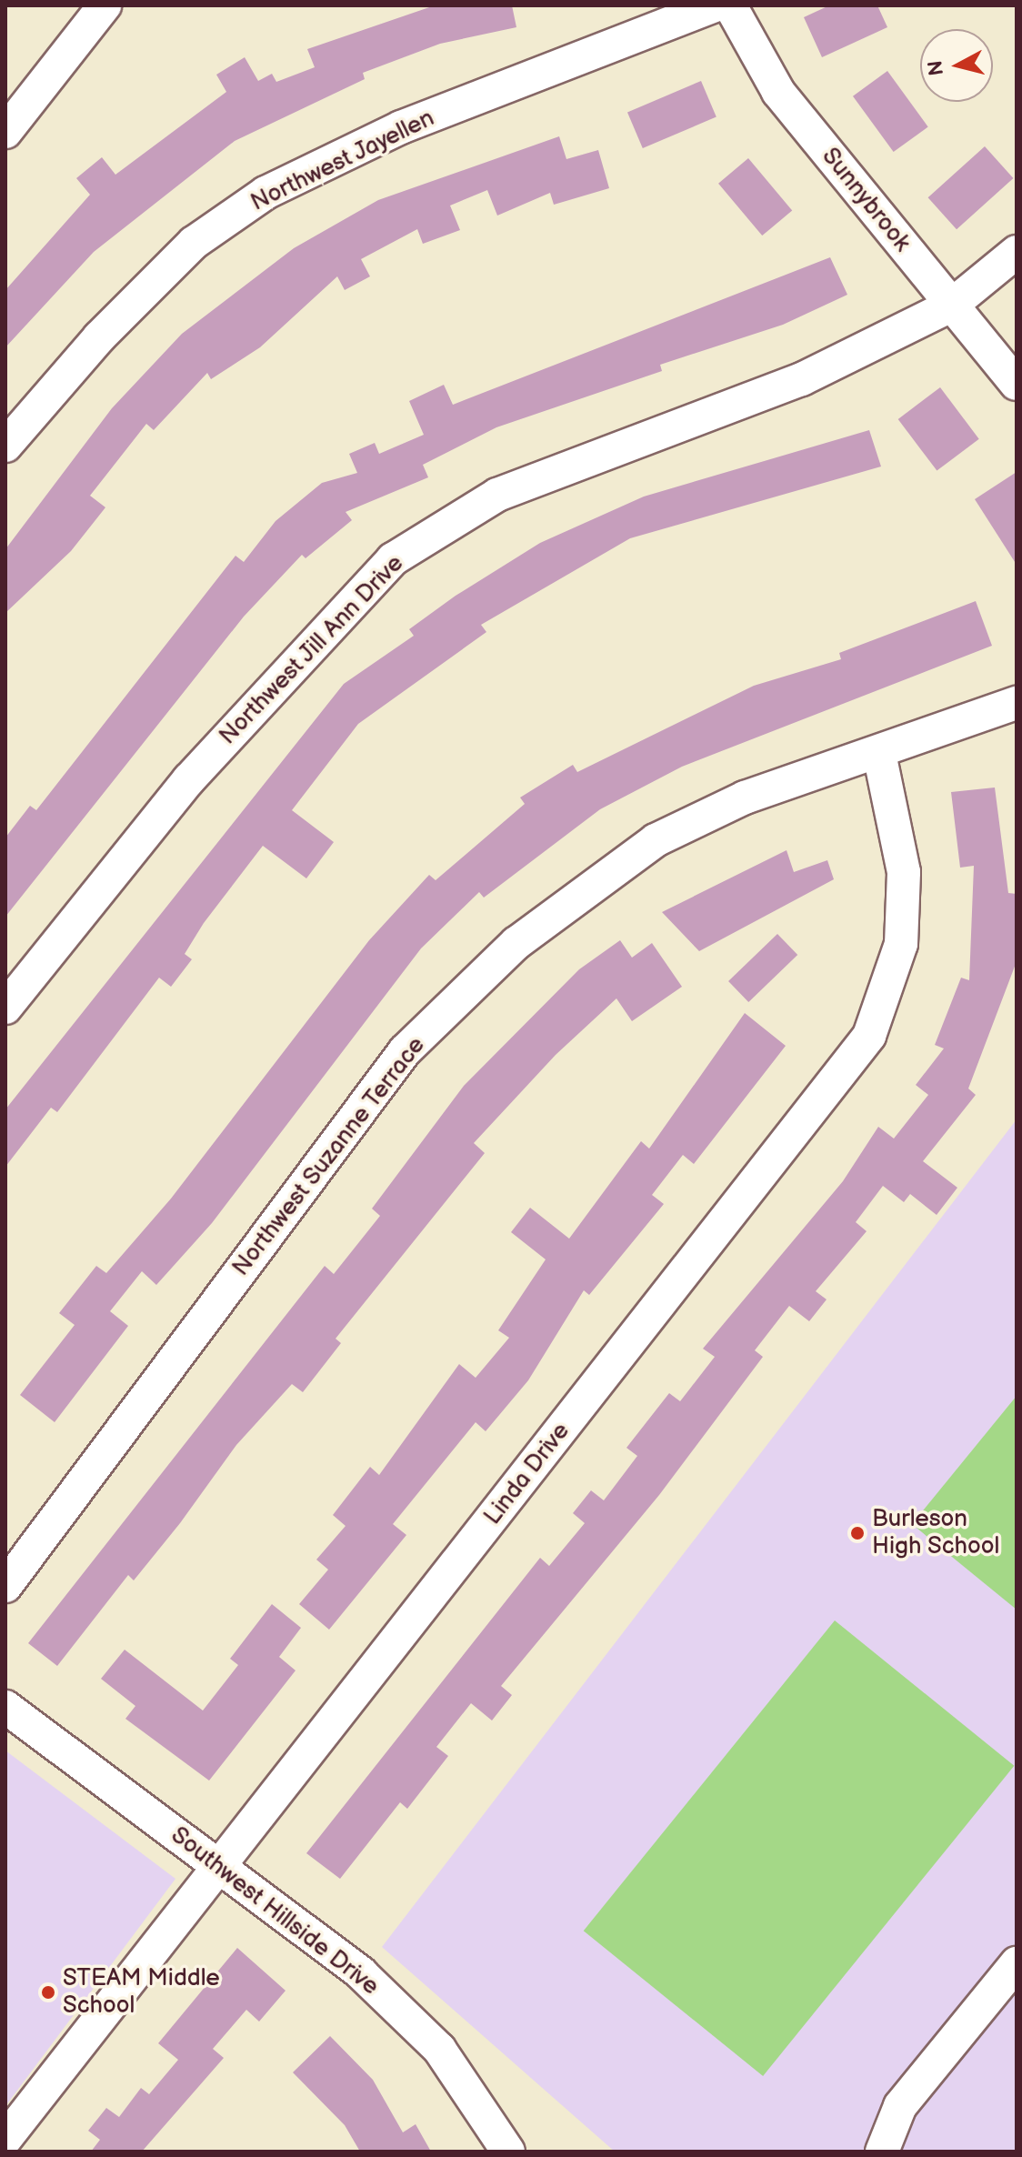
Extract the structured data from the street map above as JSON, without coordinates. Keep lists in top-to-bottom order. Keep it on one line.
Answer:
{"streets":{"street":["Northwest Jayellen","Sunnybrook","Northwest Jill Ann Drive","Northwest Suzanne Terrace","Linda Drive","Southwest Hillside Drive"]},"crossings":[["Sunnybrook","Northwest Jill Ann Drive"],["Northwest Suzanne Terrace","Linda Drive"],["Linda Drive","Southwest Hillside Drive"]],"places":["Burleson High School","STEAM Middle School"],"north":"left"}
